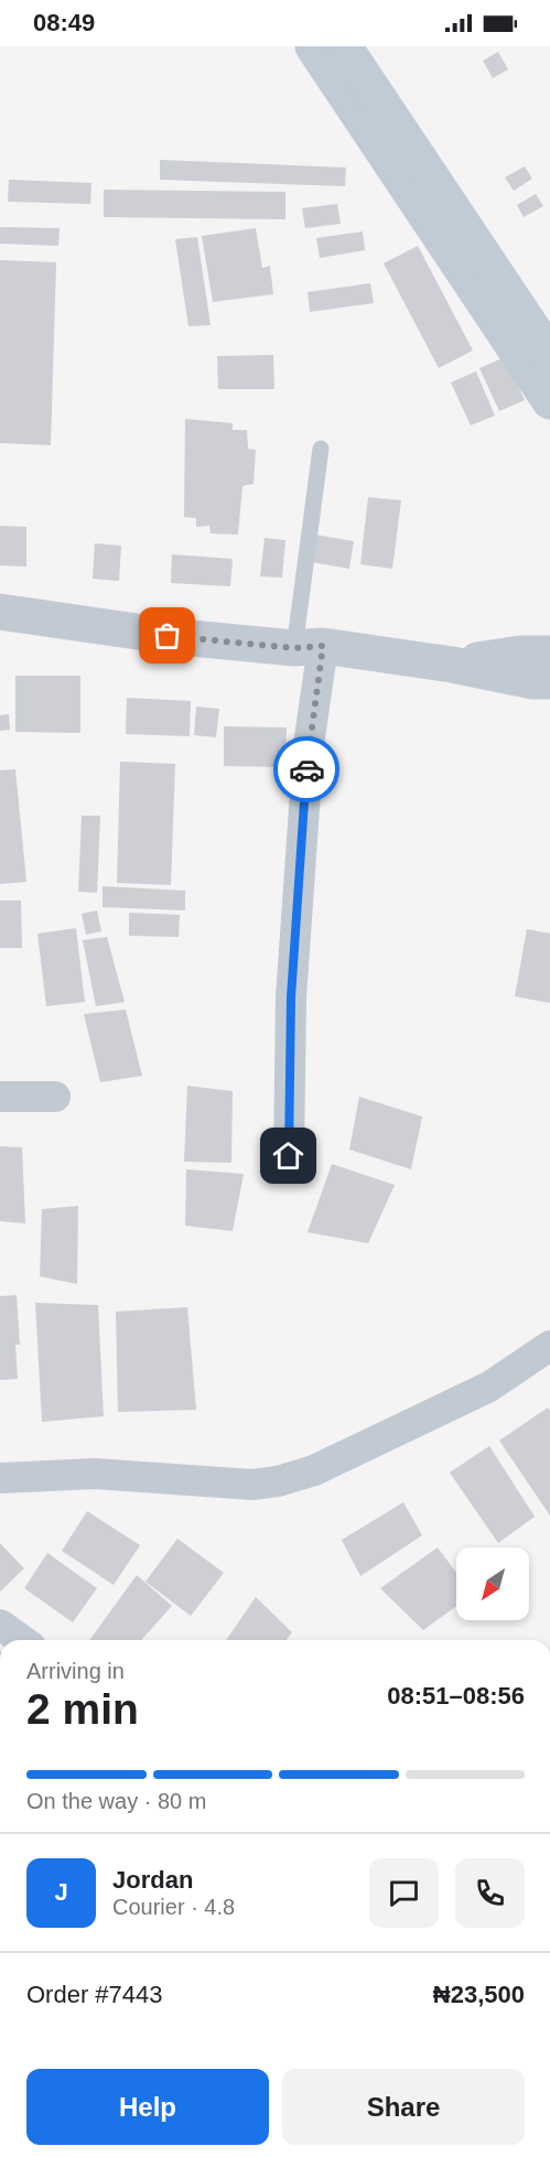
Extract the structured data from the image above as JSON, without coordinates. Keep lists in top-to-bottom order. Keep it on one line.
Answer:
{"north":"bottom left","page":{"status":"08:49","heading":["2 min","Arriving in","08:51–08:56"],"panel":["Jordan","Courier · 4.8","Order #7443","₦23,500"],"bar":"On the way · 80 m","round":"J","buttons":["Help","Share"]}}
